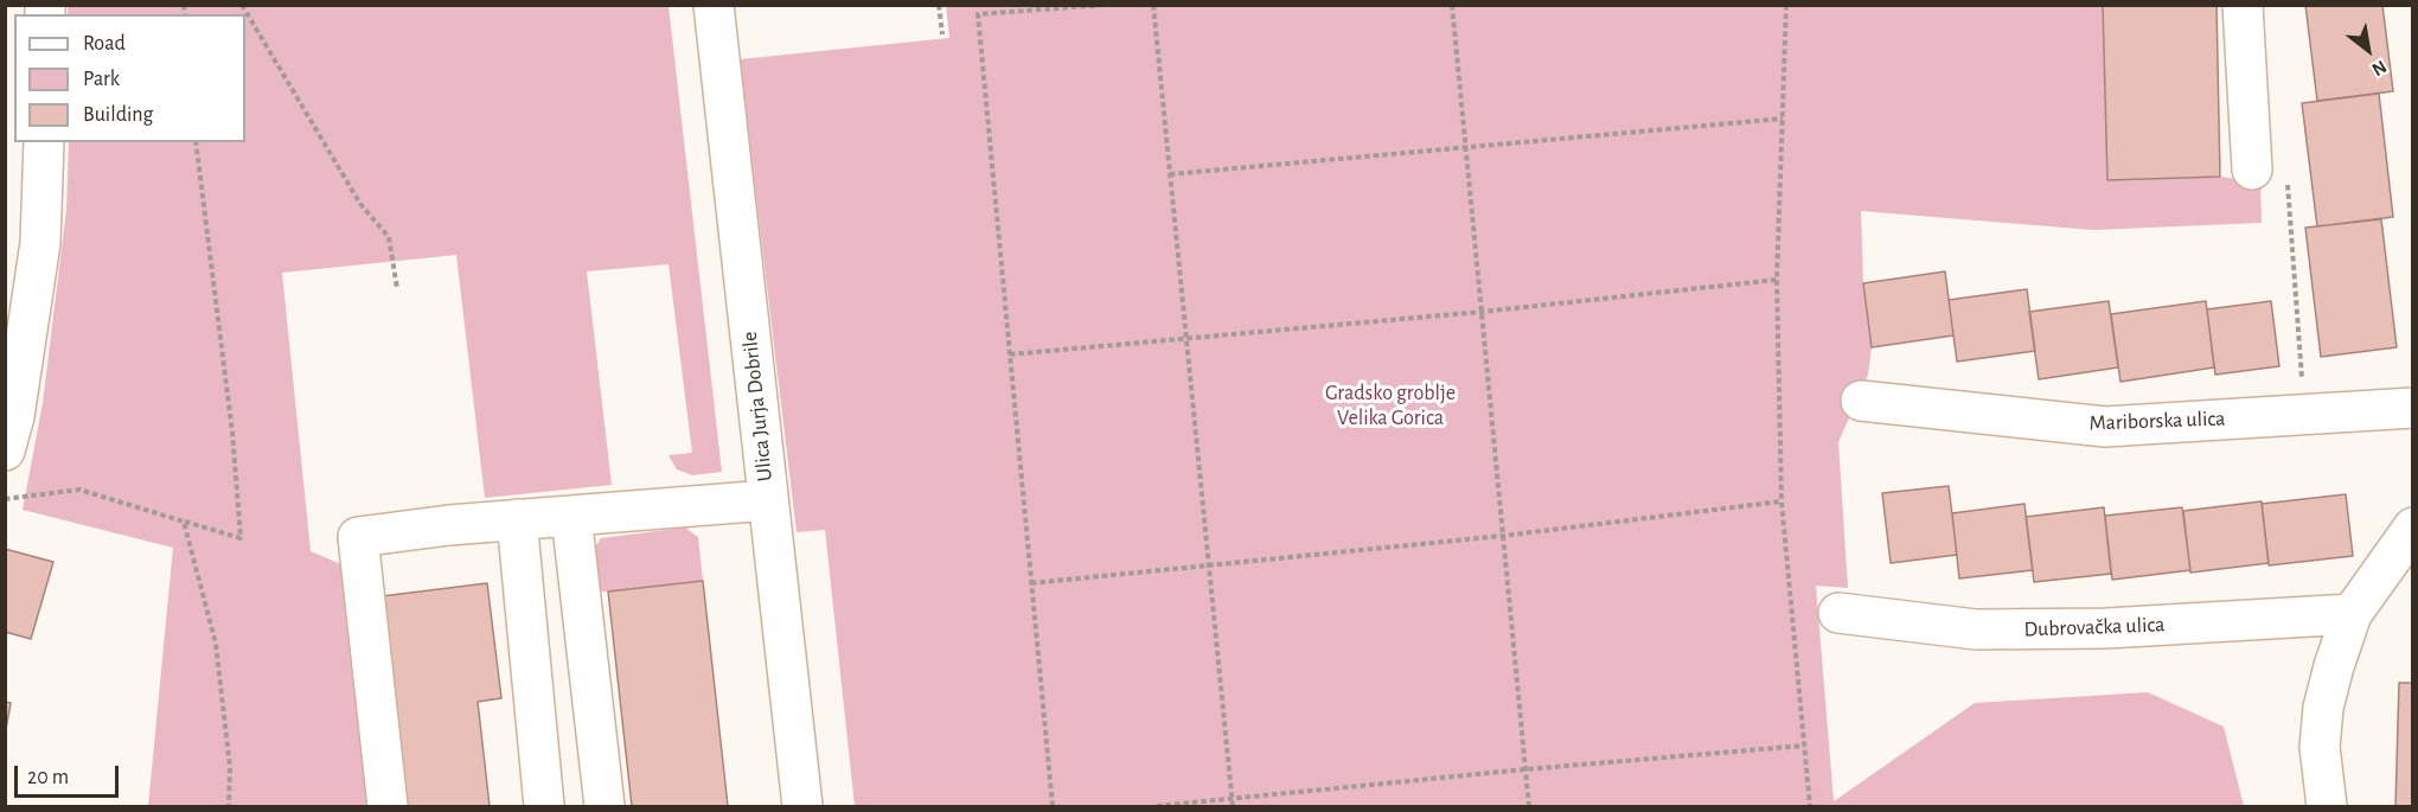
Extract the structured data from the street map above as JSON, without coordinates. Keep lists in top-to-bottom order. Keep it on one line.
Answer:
{"streets":{"street":["Ulica Jurja Dobrile","Mariborska ulica","Dubrovačka ulica"]},"parks":["Gradsko groblje Velika Gorica"],"legend":["Road","Park","Building"],"scale_bar":"20 m","north":"bottom right"}
